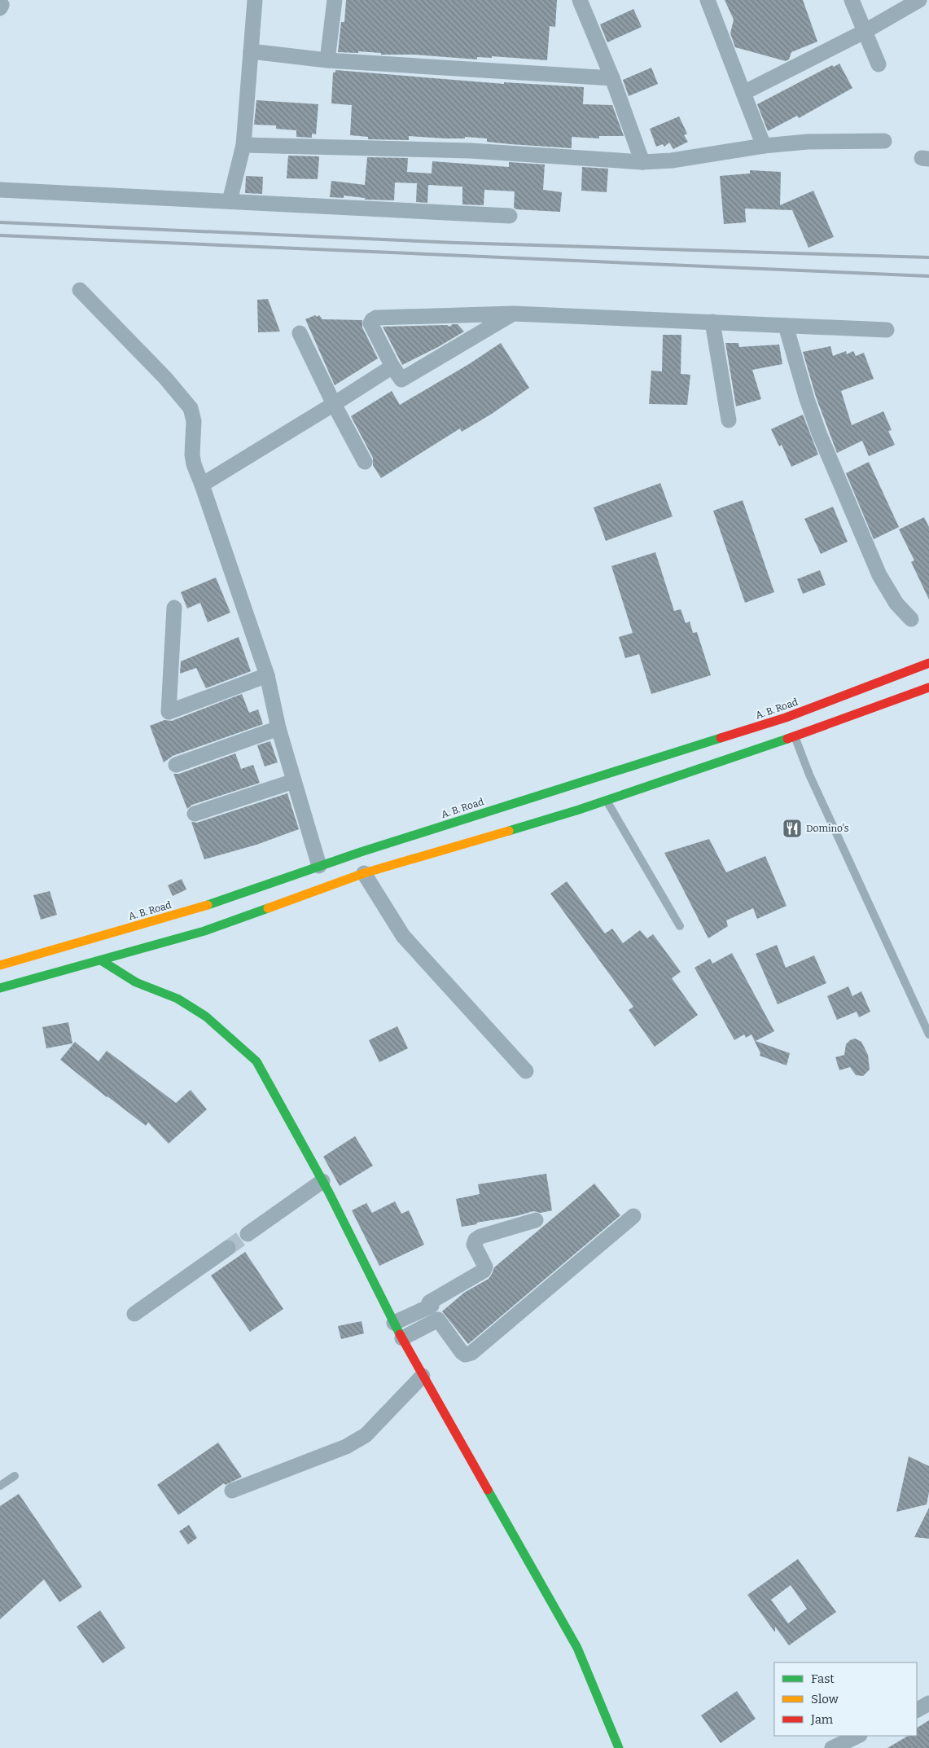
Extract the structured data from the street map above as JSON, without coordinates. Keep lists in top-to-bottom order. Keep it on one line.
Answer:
{"streets":{"main road":["A. B. Road"]},"places":{"restaurant":["Domino's"]},"legend":["Fast","Slow","Jam"]}
